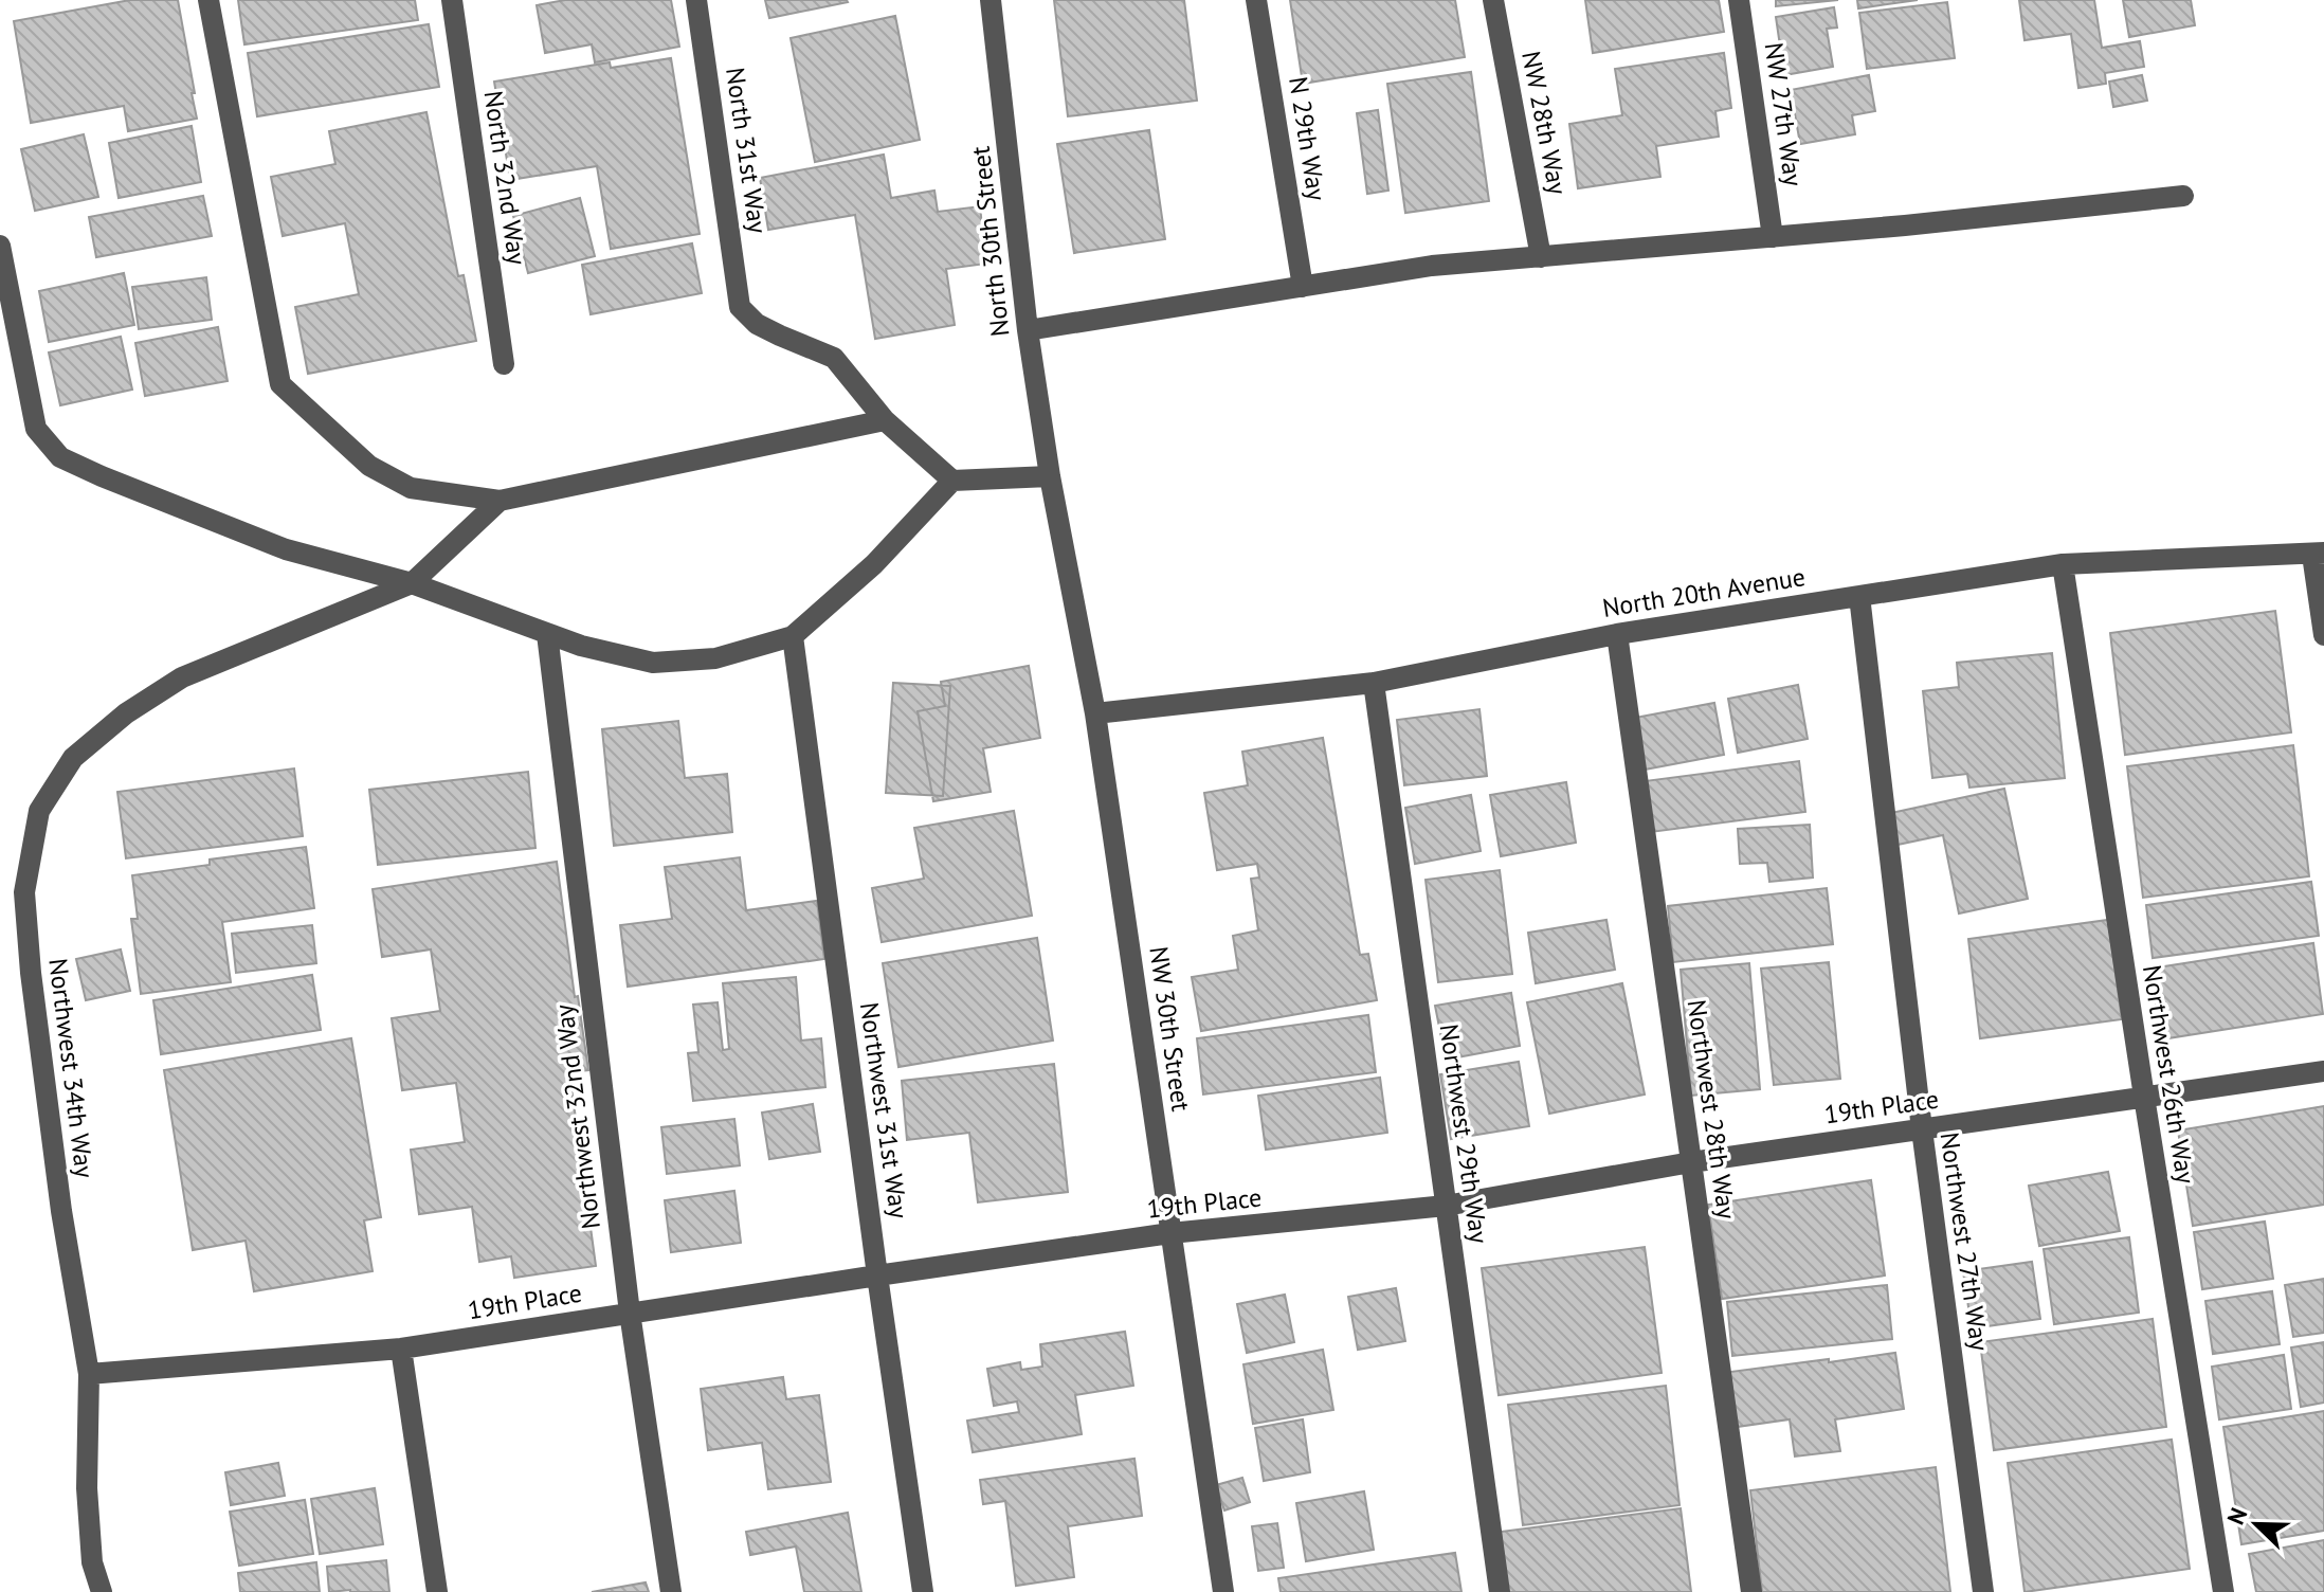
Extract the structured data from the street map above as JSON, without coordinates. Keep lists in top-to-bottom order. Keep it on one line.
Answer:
{"streets":{"street":["NW 27th Way","NW 28th Way","N 29th Way","North 31st Way","North 32nd Way","North 30th Street","North 20th Avenue","NW 30th Street","Northwest 34th Way","Northwest 26th Way","19th Place","Northwest 28th Way","Northwest 31st Way","Northwest 32nd Way","Northwest 29th Way","Northwest 27th Way"]},"crossings":[["North 30th Street","NW 30th Street"],["North 20th Avenue","NW 30th Street"],["North 20th Avenue","Northwest 26th Way"],["North 20th Avenue","Northwest 28th Way"],["North 20th Avenue","Northwest 29th Way"],["North 20th Avenue","Northwest 27th Way"],["NW 30th Street","19th Place"],["Northwest 34th Way","19th Place"],["Northwest 26th Way","19th Place"],["19th Place","Northwest 28th Way"],["19th Place","Northwest 31st Way"],["19th Place","Northwest 32nd Way"],["19th Place","Northwest 29th Way"],["19th Place","Northwest 27th Way"]],"north":"top left"}
